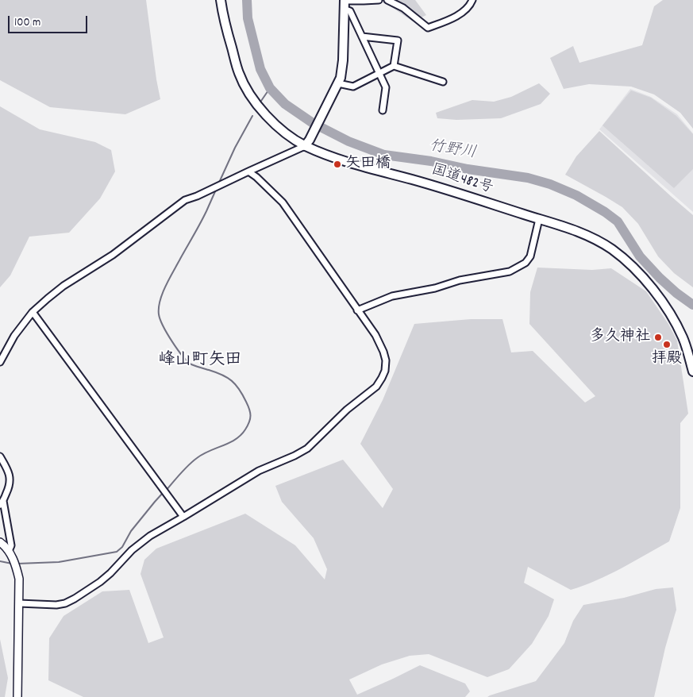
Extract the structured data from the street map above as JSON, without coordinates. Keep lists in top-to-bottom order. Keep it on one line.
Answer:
{"streets":{"highway":["国道482号"]},"districts":["峰山町矢田"],"water":["竹野川"],"places":["矢田橋","多久神社","拝殿"],"scale_bar":"100 m"}
